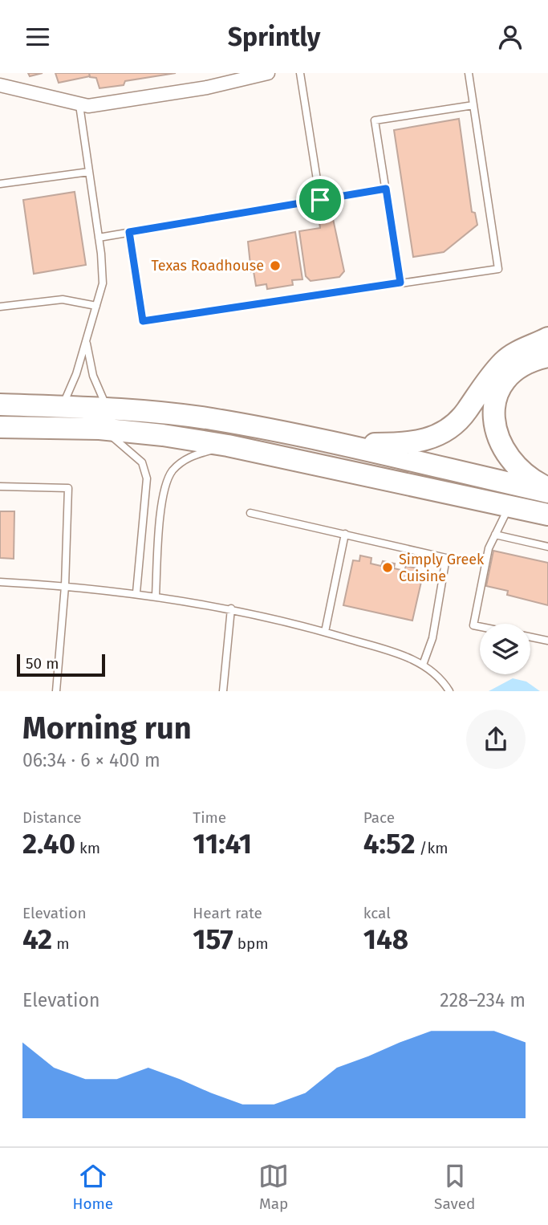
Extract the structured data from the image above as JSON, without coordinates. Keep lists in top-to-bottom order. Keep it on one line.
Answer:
{"places":["Texas Roadhouse","Simply Greek Cuisine"],"scale_bar":"50 m","page":{"header":"Sprintly","scale":"50 m","heading":["Morning run","06:34 · 6 × 400 m"],"stats":[["Distance","2.40 km"],["Time","11:41"],["Pace","4:52 /km"],["Elevation","42 m"],["Heart rate","157 bpm"],["kcal","148"]],"chart":["Elevation","228–234 m"],"tabs":["Home","Map","Saved"]}}
